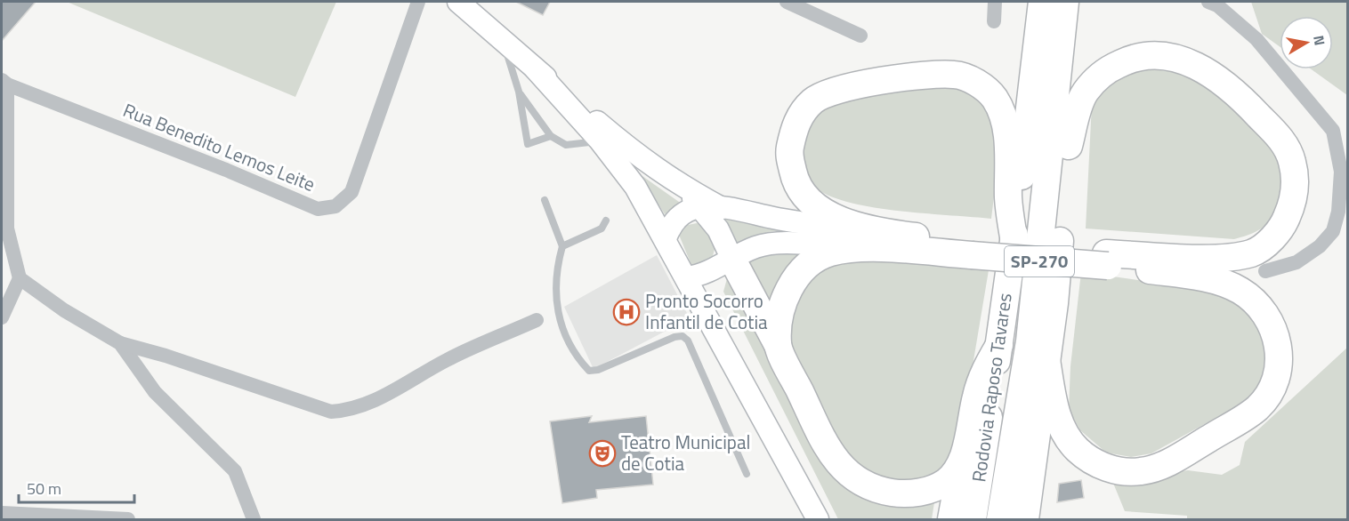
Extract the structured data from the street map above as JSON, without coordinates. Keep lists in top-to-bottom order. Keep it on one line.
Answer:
{"streets":{"highway":["SP-270","Rodovia Raposo Tavares"],"street":["Rua Benedito Lemos Leite"]},"places":{"hospital":["Pronto Socorro Infantil de Cotia"],"theatre":["Teatro Municipal de Cotia"]},"scale_bar":"50 m","north":"right"}
